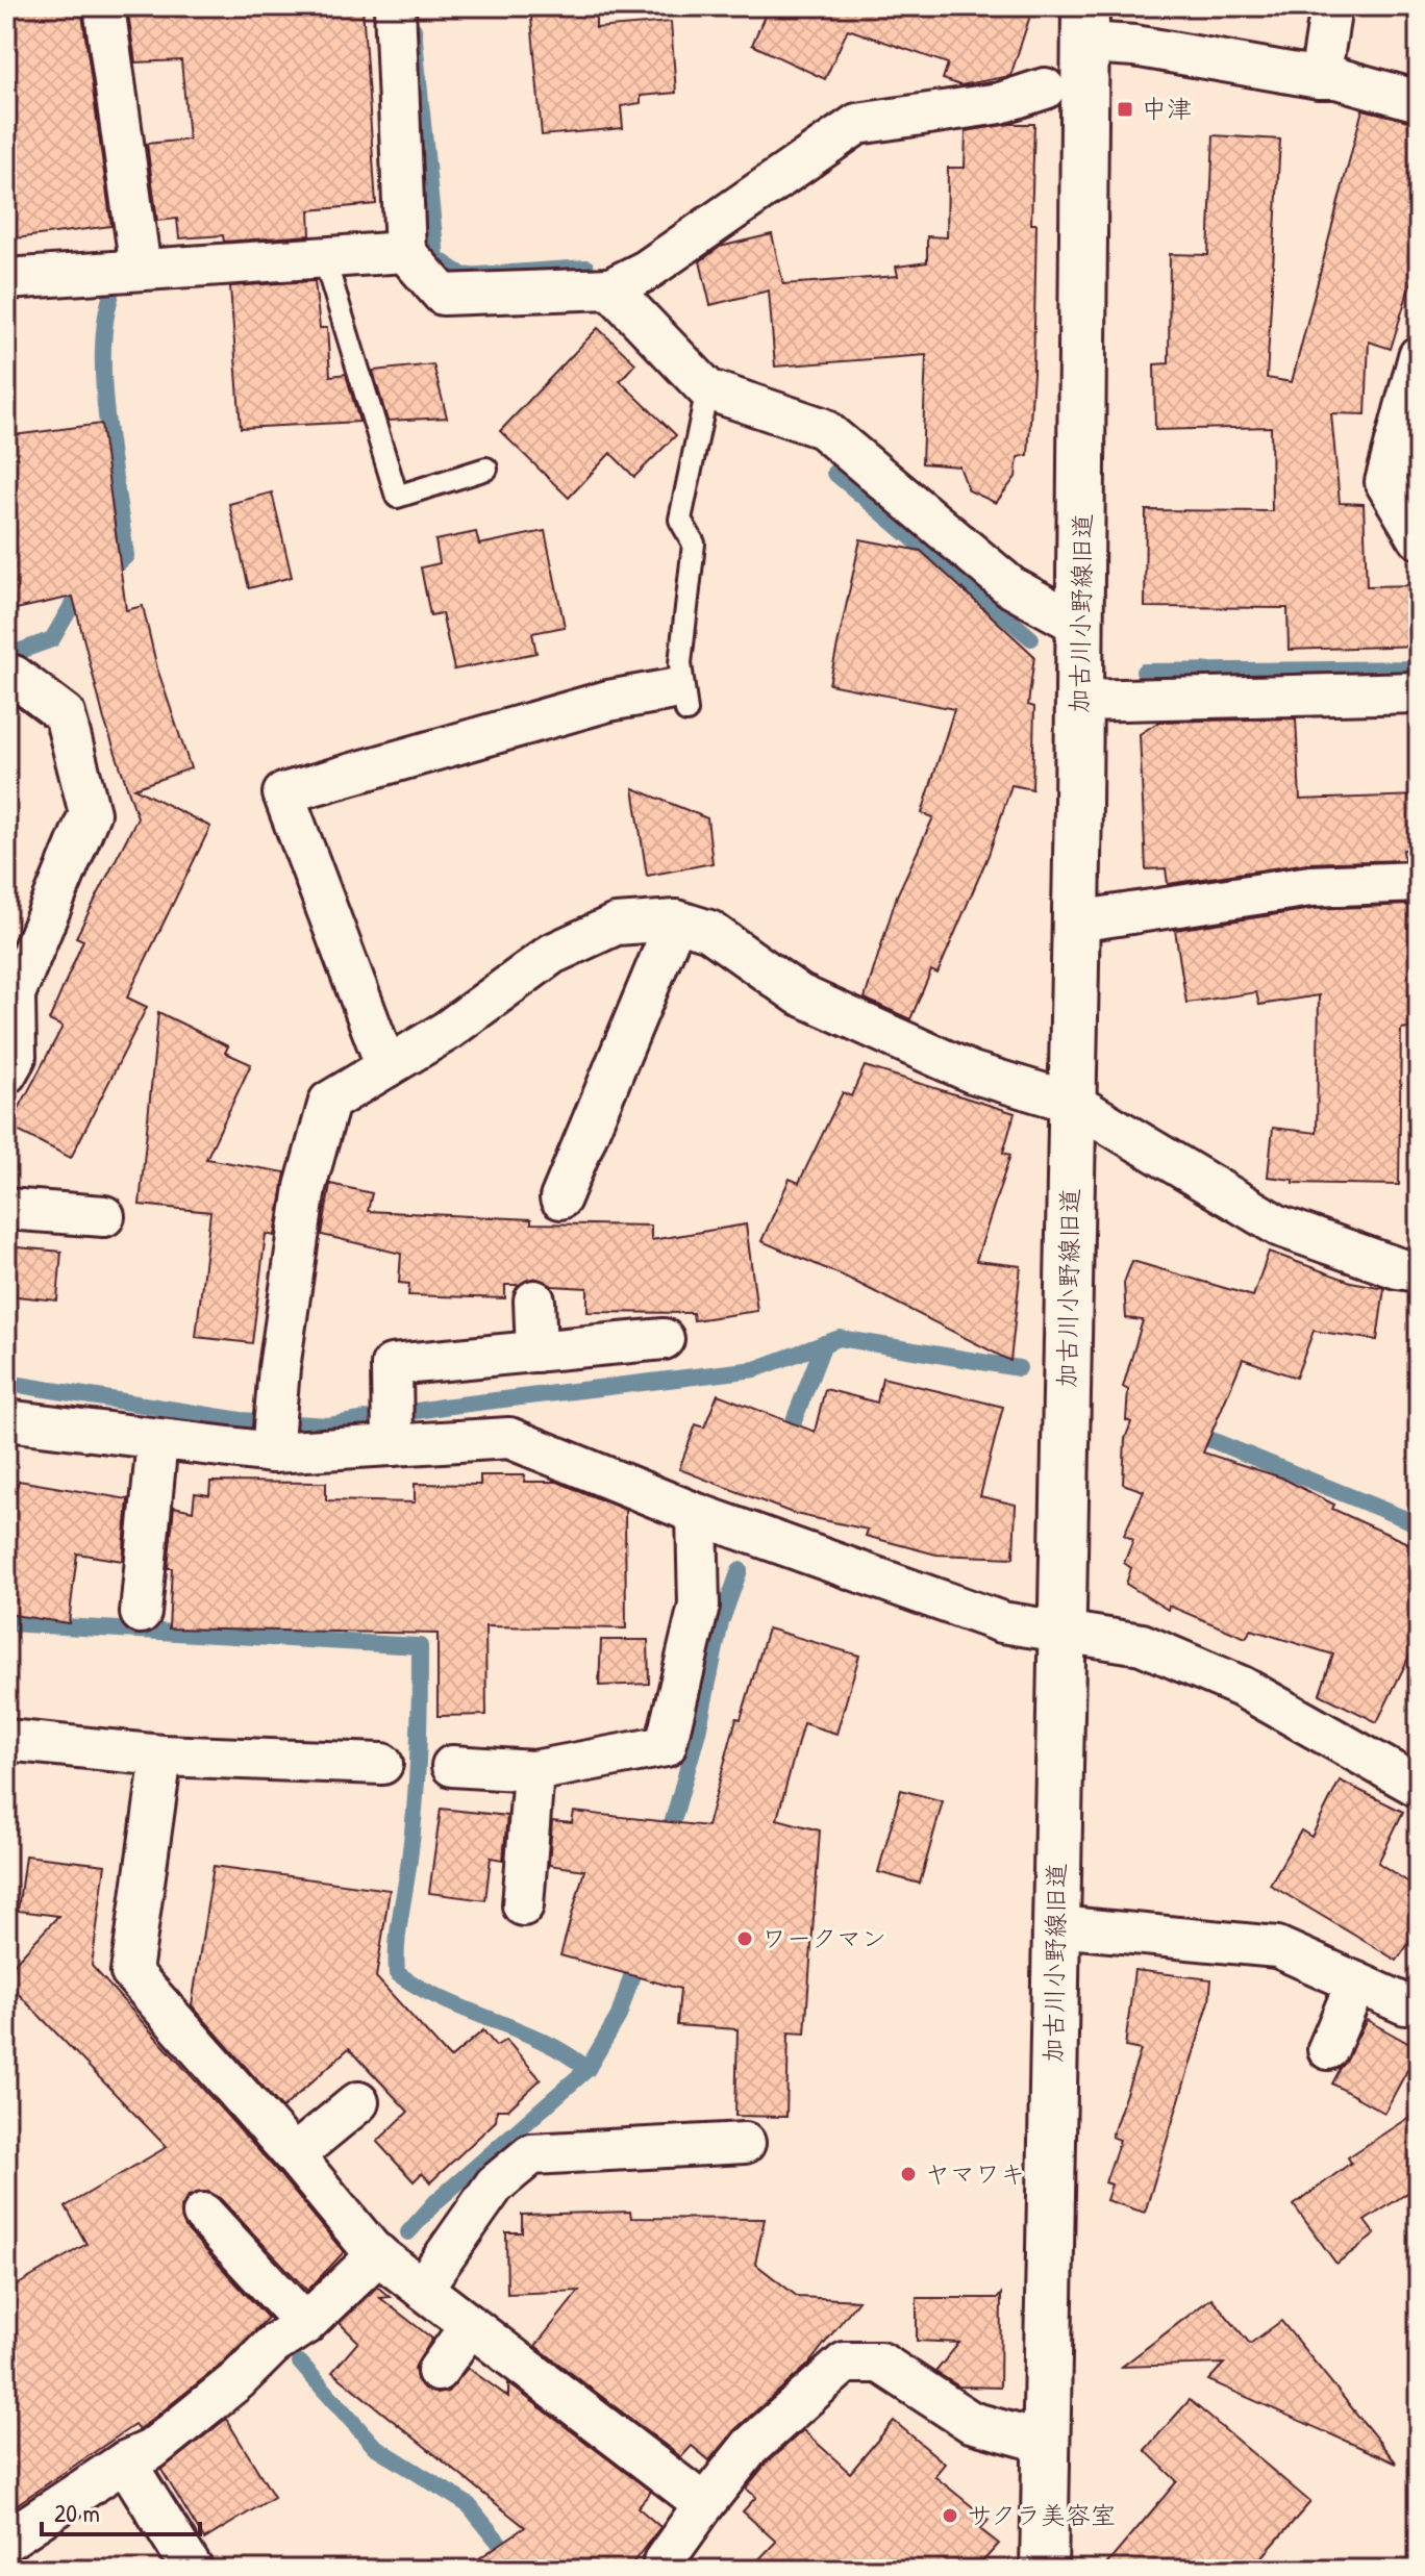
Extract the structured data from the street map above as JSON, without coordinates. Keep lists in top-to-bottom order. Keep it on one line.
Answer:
{"streets":{"street":["加古川小野線旧道"]},"places":{"transit":["中津"],"other":["ワークマン","ヤマワキ","サクラ美容室"]},"scale_bar":"20 m"}
